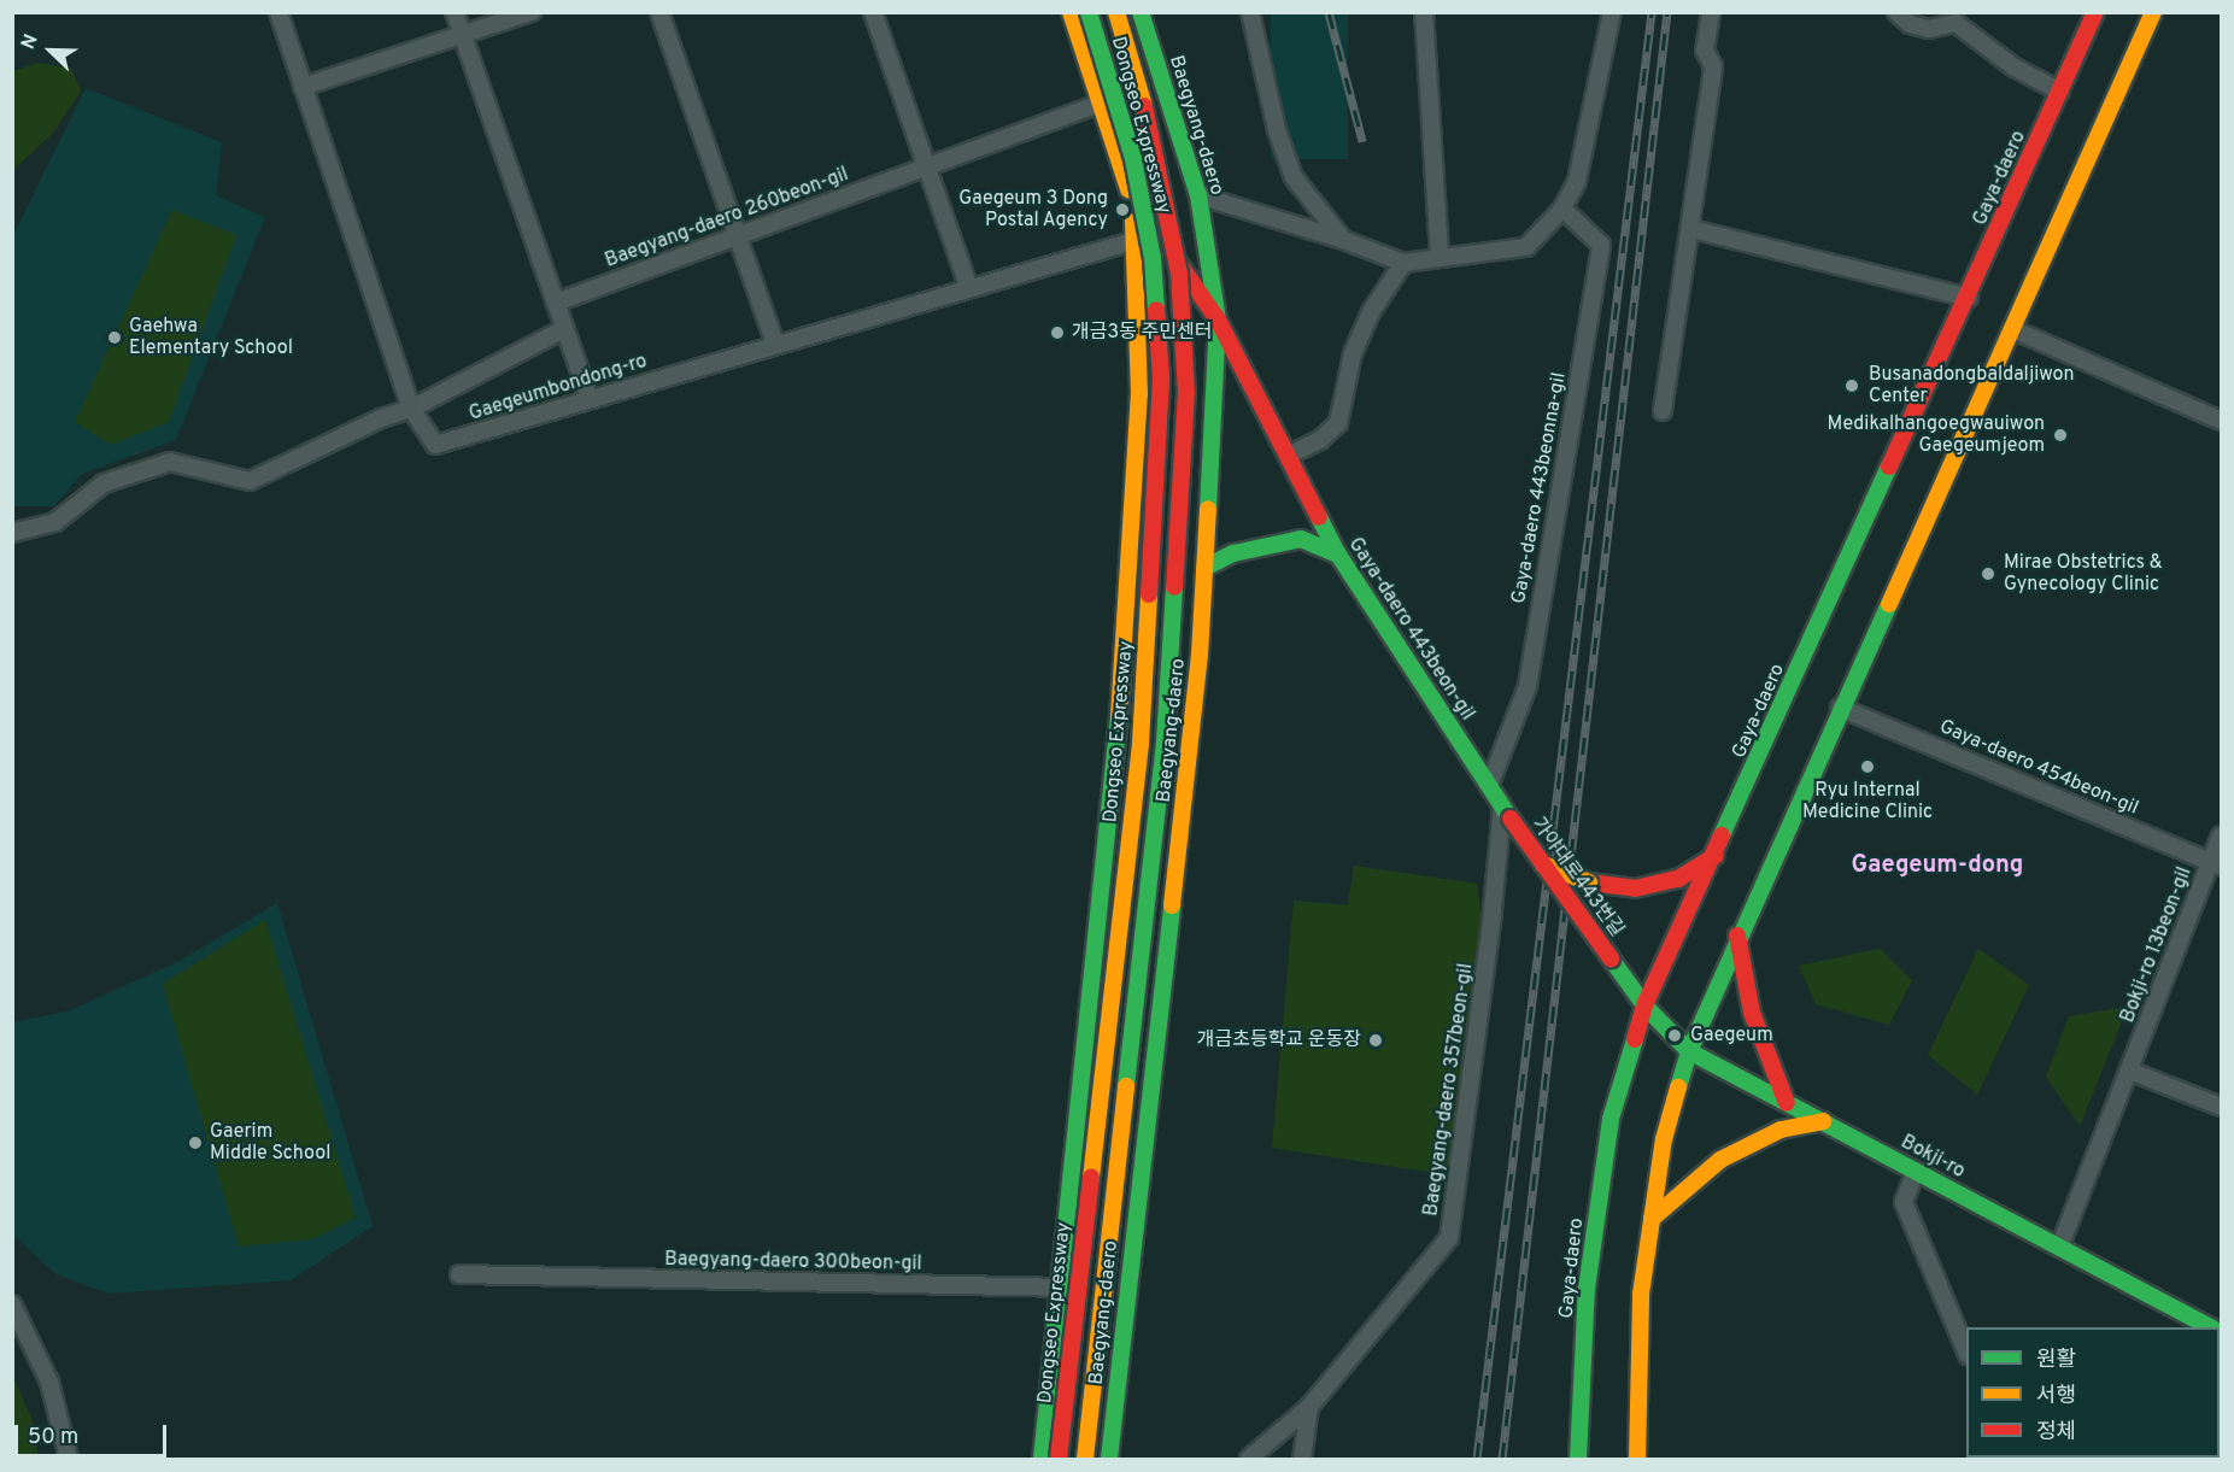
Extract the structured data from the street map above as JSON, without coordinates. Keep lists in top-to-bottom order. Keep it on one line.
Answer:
{"streets":{"main road":["Dongseo Expressway","Baegyang-daero","Gaya-daero","Gaya-daero 443beon-gil","가야대로443번길","Bokji-ro"],"street":["Baegyang-daero 260beon-gil","Gaegeumbondong-ro","Gaya-daero 443beonna-gil","Gaya-daero 454beon-gil","Bokji-ro 13beon-gil","Baegyang-daero 357beon-gil","Baegyang-daero 300beon-gil"]},"crossings":[["Baegyang-daero","Gaya-daero 443beon-gil"],["Baegyang-daero","Baegyang-daero 300beon-gil"],["Gaya-daero","가야대로443번길"],["Gaya-daero","Bokji-ro"],["Gaya-daero 443beonna-gil","Gaya-daero 443beon-gil"],["Gaya-daero 443beon-gil","가야대로443번길"],["Gaya-daero 443beon-gil","Baegyang-daero 357beon-gil"],["Gaya-daero 454beon-gil","Bokji-ro 13beon-gil"],["가야대로443번길","Baegyang-daero 357beon-gil"],["가야대로443번길","Bokji-ro"],["Bokji-ro 13beon-gil","Bokji-ro"]],"districts":["Gaegeum-dong"],"places":["Gaegeum 3 Dong Postal Agency","개금3동 주민센터","Gaehwa Elementary School","Busanadongbaldaljiwon Center","Medikalhangoegwauiwon Gaegeumjeom","Mirae Obstetrics & Gynecology Clinic","Ryu Internal Medicine Clinic","Gaegeum","개금초등학교 운동장","Gaerim Middle School"],"legend":["원활","서행","정체"],"scale_bar":"50 m","north":"top left"}
